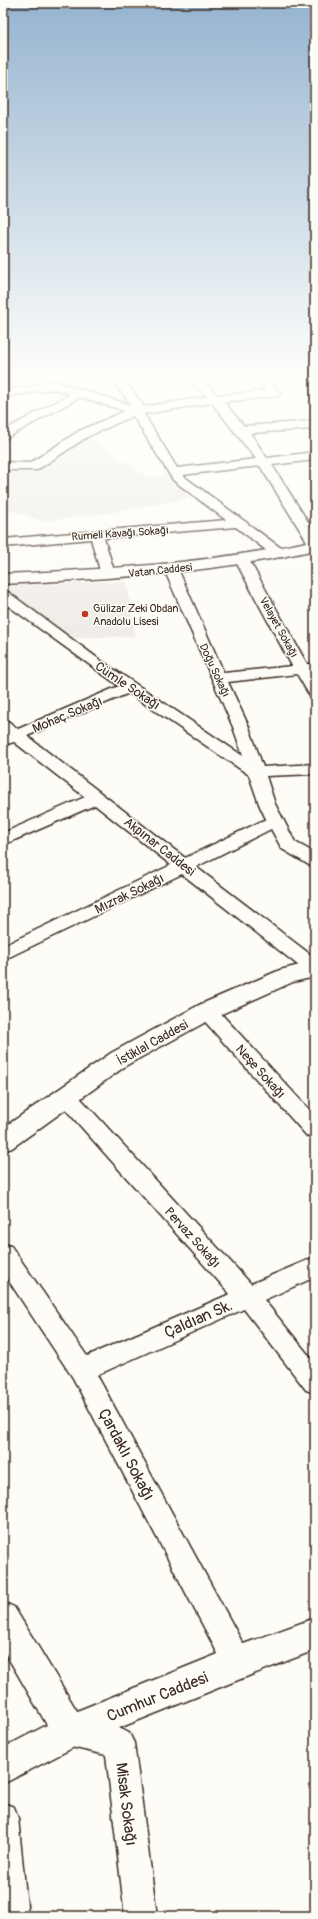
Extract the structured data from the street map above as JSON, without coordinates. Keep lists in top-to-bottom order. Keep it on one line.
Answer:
{"streets":{"street":["Rumeli Kavağı Sokağı","Vatan Caddesi","Velayet Sokağı","Doğu Sokağı","Cümle Sokağı","Mohaç Sokağı","Akpınar Caddesi","Mızrak Sokağı","İstiklal Caddesi","Neşe Sokağı","Pervaz Sokağı","Çaldıan Sk.","Çardaklı Sokağı","Cumhur Caddesi","Misak Sokağı"]},"crossings":[["Vatan Caddesi","Velayet Sokağı"],["Vatan Caddesi","Doğu Sokağı"],["Doğu Sokağı","Cümle Sokağı"],["Doğu Sokağı","Mızrak Sokağı"],["Cümle Sokağı","Mohaç Sokağı"],["Mohaç Sokağı","Akpınar Caddesi"],["Akpınar Caddesi","Mızrak Sokağı"],["Akpınar Caddesi","İstiklal Caddesi"],["İstiklal Caddesi","Neşe Sokağı"],["İstiklal Caddesi","Pervaz Sokağı"],["Pervaz Sokağı","Çaldıan Sk."],["Çaldıan Sk.","Çardaklı Sokağı"],["Çardaklı Sokağı","Cumhur Caddesi"],["Cumhur Caddesi","Misak Sokağı"]],"places":["Gülizar Zeki Obdan Anadolu Lisesi"]}
